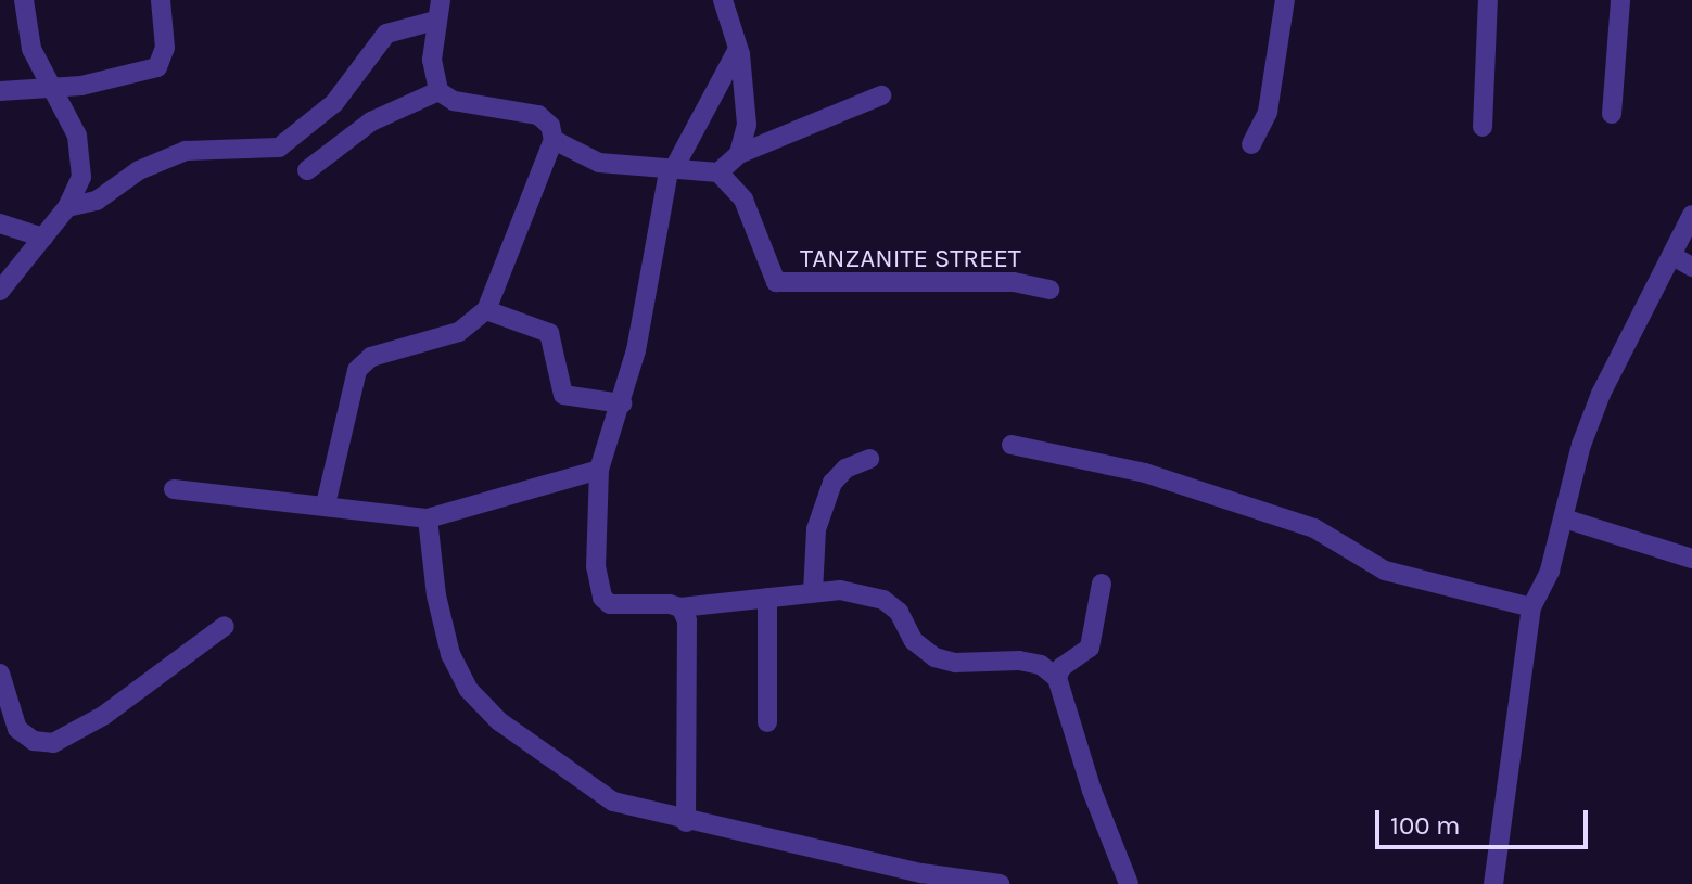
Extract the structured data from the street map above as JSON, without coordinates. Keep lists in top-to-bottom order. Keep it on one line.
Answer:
{"streets":{"street":["TANZANITE STREET"]},"scale_bar":"100 m"}
